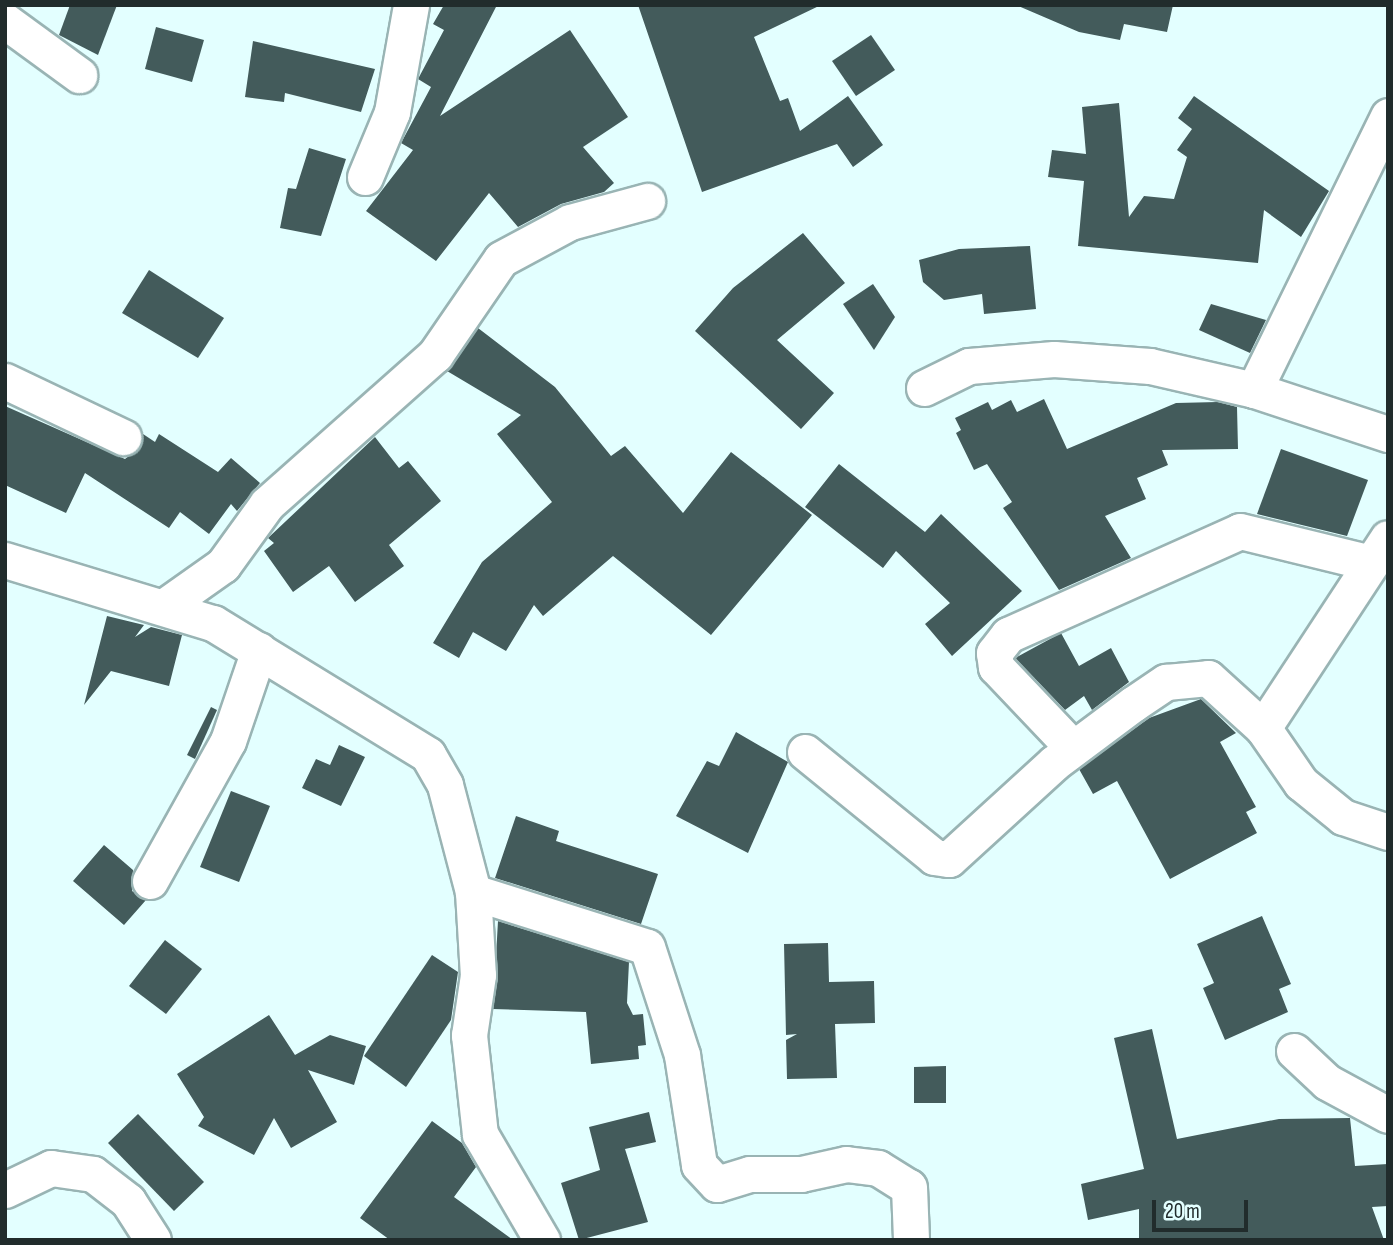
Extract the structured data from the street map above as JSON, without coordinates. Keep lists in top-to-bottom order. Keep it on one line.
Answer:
{"scale_bar":"20 m"}
